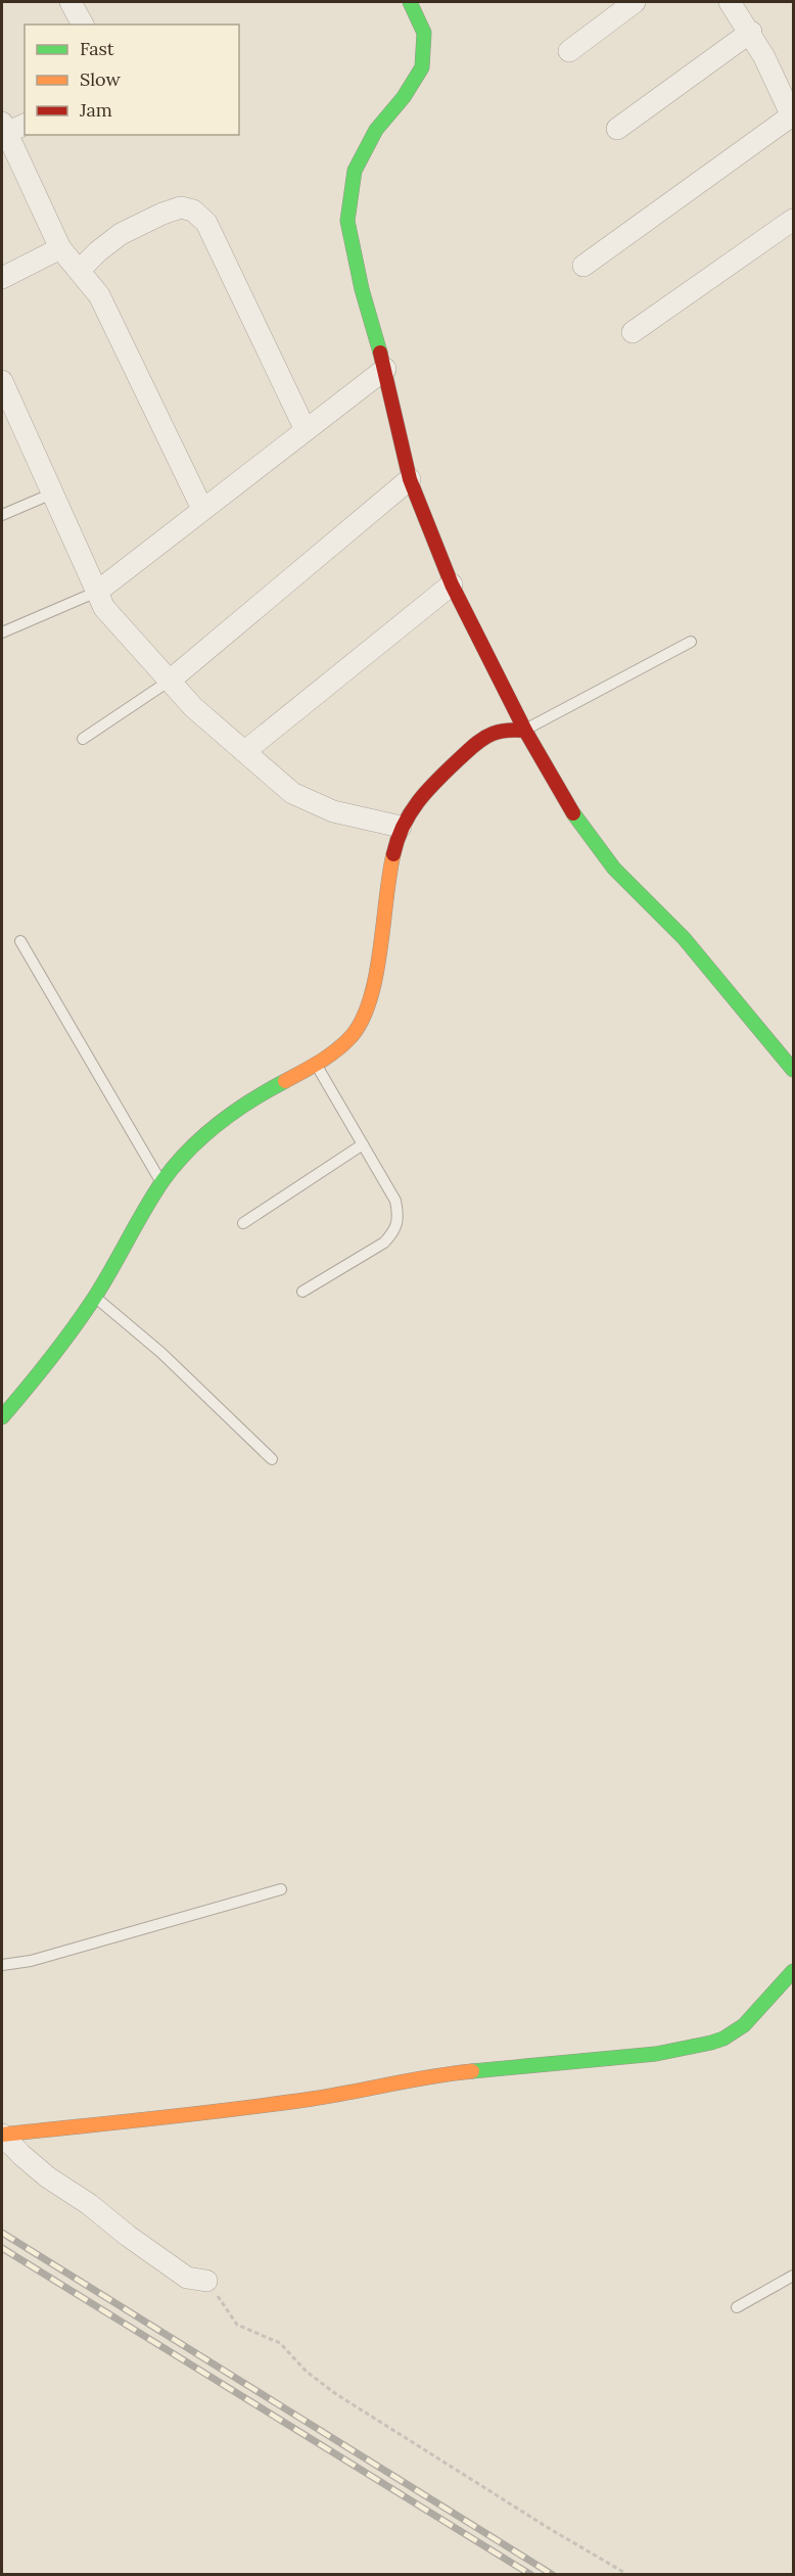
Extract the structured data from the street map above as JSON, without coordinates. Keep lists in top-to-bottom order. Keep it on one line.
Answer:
{"legend":["Fast","Slow","Jam"]}
